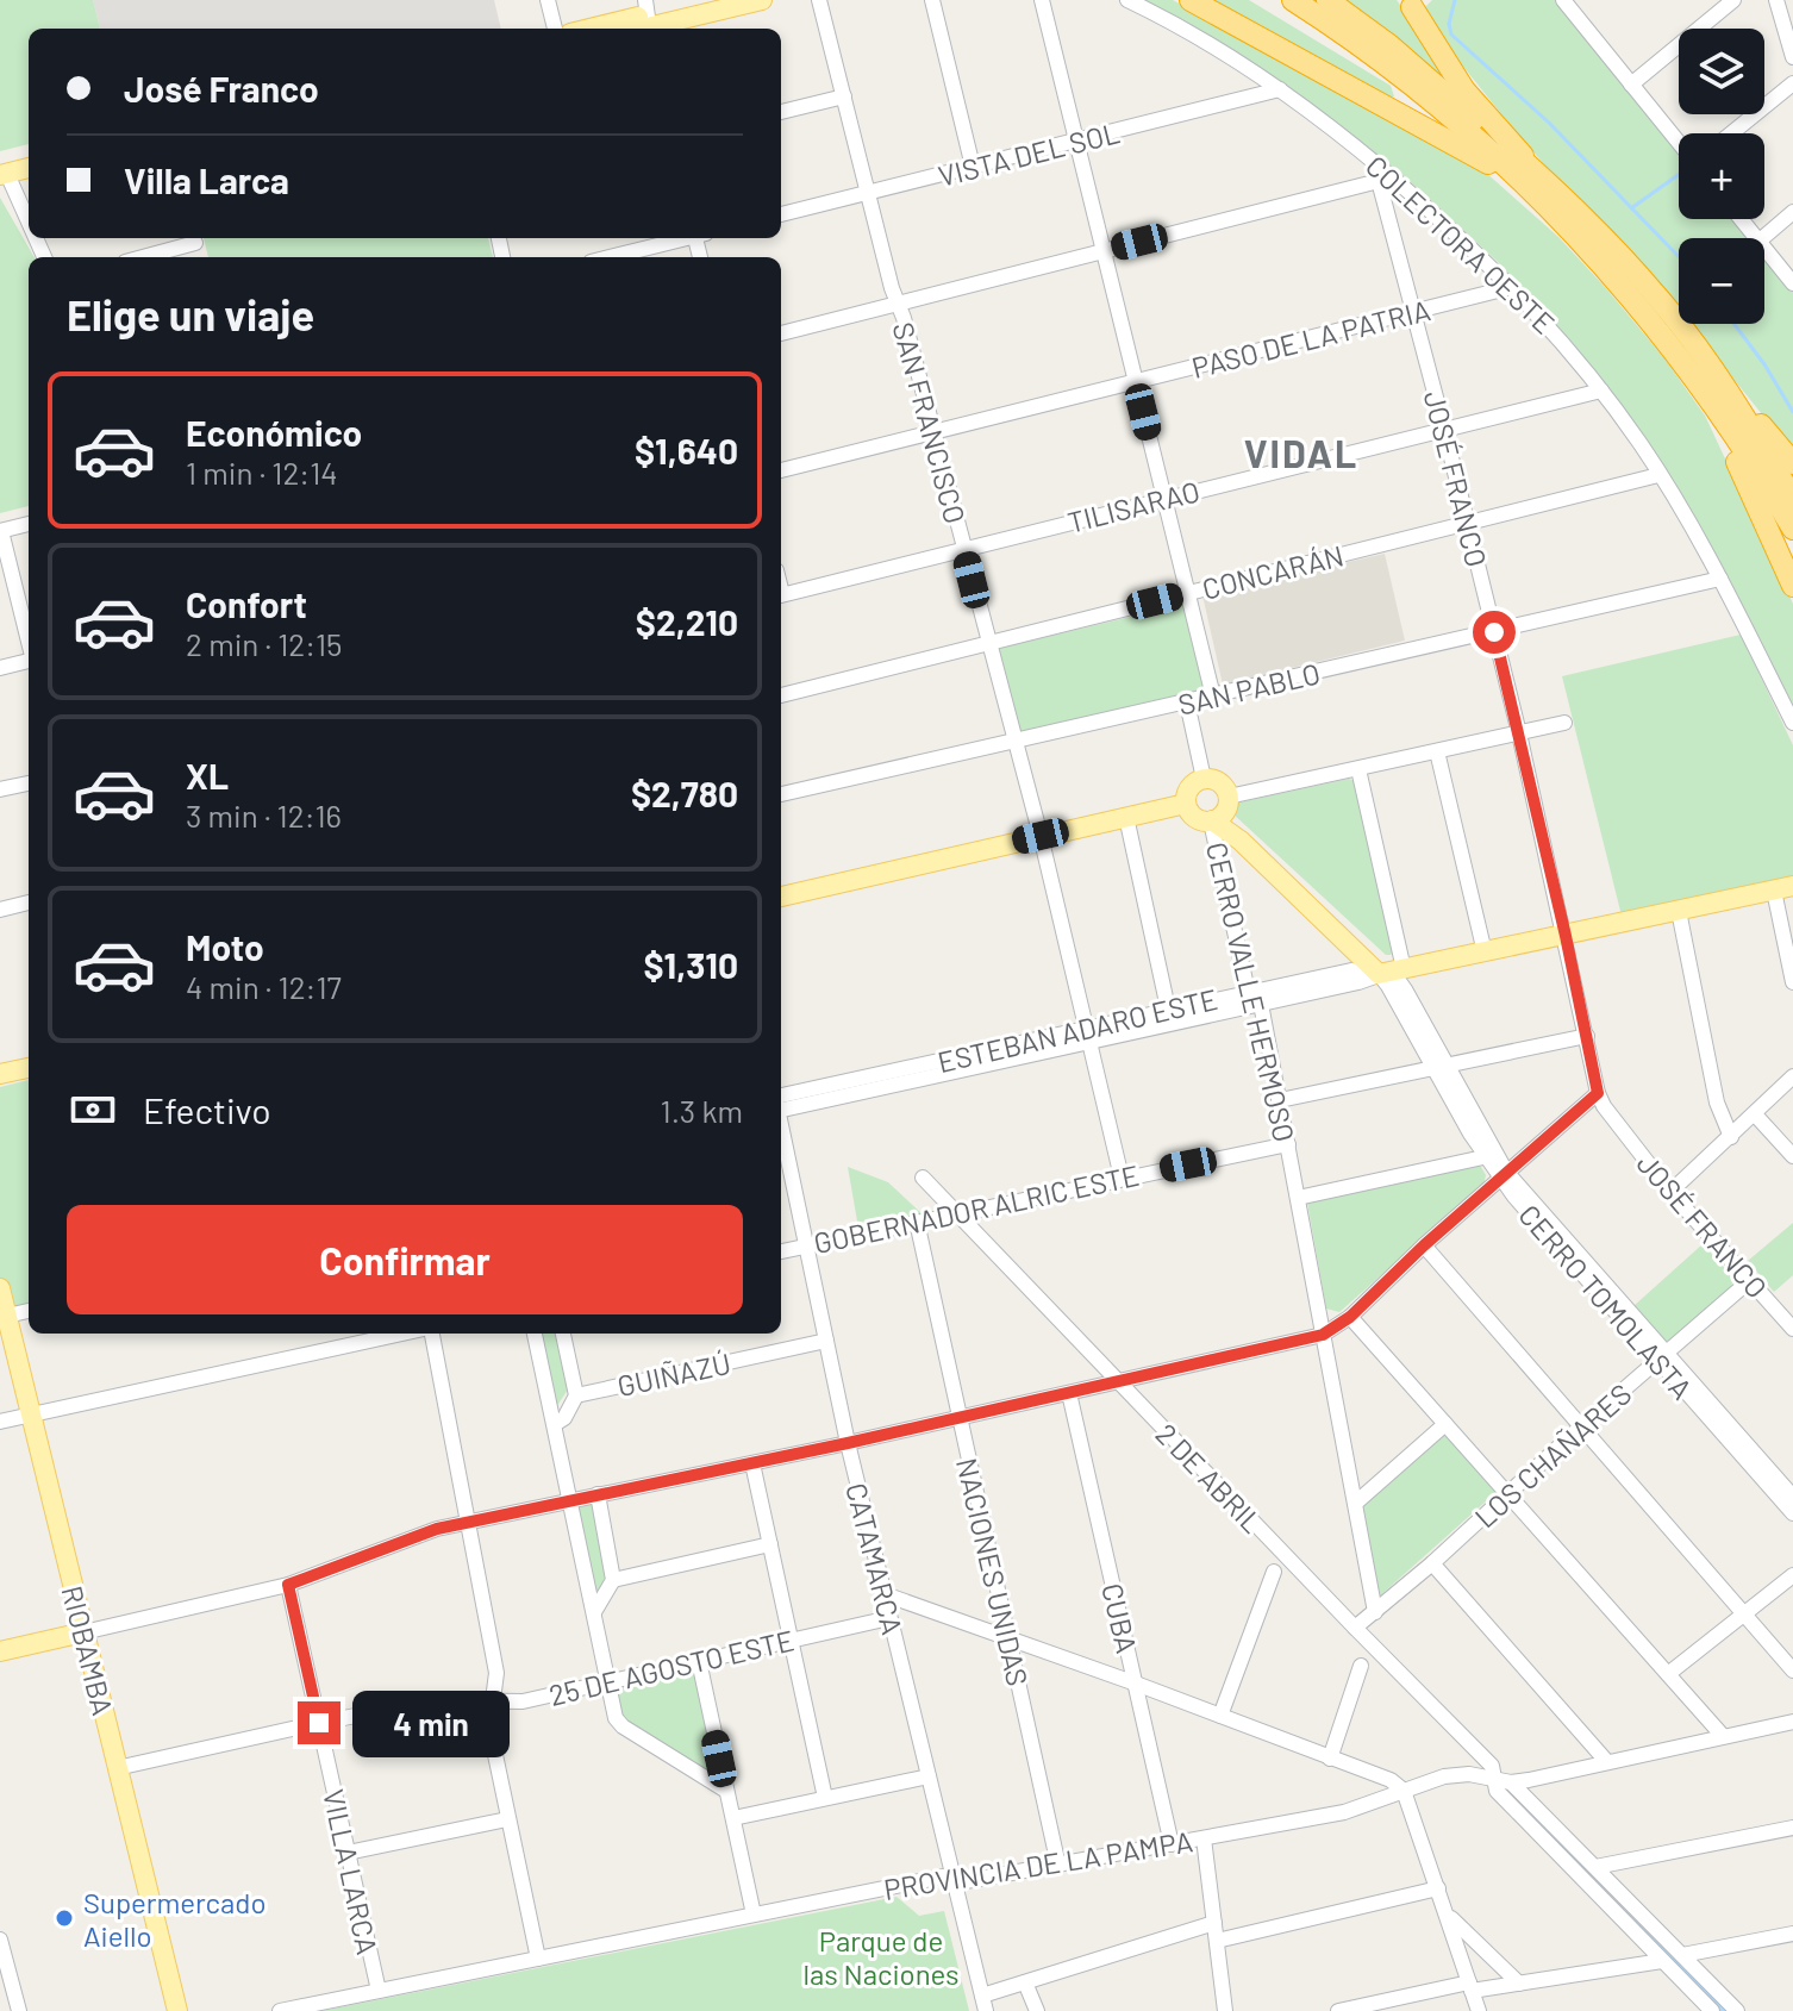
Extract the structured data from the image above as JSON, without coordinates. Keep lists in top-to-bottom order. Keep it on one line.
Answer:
{"streets":{"main road":["ESTEBAN ADARO ESTE","CERRO TOMOLASTA","RIOBAMBA"],"street":["VISTA DEL SOL","COLECTORA OESTE","PASO DE LA PATRIA","SAN FRANCISCO","JOSÉ FRANCO","TILISARAO","CONCARÁN","SAN PABLO","CERRO VALLE HERMOSO","GOBERNADOR ALRIC ESTE","GUIÑAZÚ","LOS CHAÑARES","2 DE ABRIL","CATAMARCA","NACIONES UNIDAS","CUBA","25 DE AGOSTO ESTE","PROVINCIA DE LA PAMPA","VILLA LARCA"]},"crossings":[["VISTA DEL SOL","COLECTORA OESTE"],["VISTA DEL SOL","SAN FRANCISCO"],["COLECTORA OESTE","PASO DE LA PATRIA"],["COLECTORA OESTE","JOSÉ FRANCO"],["COLECTORA OESTE","TILISARAO"],["COLECTORA OESTE","CONCARÁN"],["COLECTORA OESTE","SAN PABLO"],["PASO DE LA PATRIA","SAN FRANCISCO"],["PASO DE LA PATRIA","JOSÉ FRANCO"],["SAN FRANCISCO","TILISARAO"],["SAN FRANCISCO","CONCARÁN"],["SAN FRANCISCO","SAN PABLO"],["SAN FRANCISCO","ESTEBAN ADARO ESTE"],["SAN FRANCISCO","GOBERNADOR ALRIC ESTE"],["JOSÉ FRANCO","TILISARAO"],["JOSÉ FRANCO","CONCARÁN"],["JOSÉ FRANCO","SAN PABLO"],["JOSÉ FRANCO","ESTEBAN ADARO ESTE"],["JOSÉ FRANCO","LOS CHAÑARES"],["CERRO VALLE HERMOSO","ESTEBAN ADARO ESTE"],["CERRO VALLE HERMOSO","GOBERNADOR ALRIC ESTE"],["CERRO VALLE HERMOSO","CERRO TOMOLASTA"],["CERRO VALLE HERMOSO","LOS CHAÑARES"],["ESTEBAN ADARO ESTE","CERRO TOMOLASTA"],["GOBERNADOR ALRIC ESTE","2 DE ABRIL"],["GOBERNADOR ALRIC ESTE","CATAMARCA"],["GOBERNADOR ALRIC ESTE","NACIONES UNIDAS"],["CERRO TOMOLASTA","LOS CHAÑARES"],["GUIÑAZÚ","CATAMARCA"],["LOS CHAÑARES","2 DE ABRIL"],["2 DE ABRIL","PROVINCIA DE LA PAMPA"],["CATAMARCA","25 DE AGOSTO ESTE"],["CATAMARCA","PROVINCIA DE LA PAMPA"],["NACIONES UNIDAS","PROVINCIA DE LA PAMPA"],["CUBA","PROVINCIA DE LA PAMPA"],["RIOBAMBA","25 DE AGOSTO ESTE"],["25 DE AGOSTO ESTE","VILLA LARCA"],["PROVINCIA DE LA PAMPA","VILLA LARCA"]],"districts":["VIDAL"],"parks":["Parque de las Naciones"],"places":["Supermercado Aiello"],"page":{"map_buttons":["+","−"],"banner":["José Franco","Villa Larca"],"heading":"Elige un viaje","list":[{"name":"Económico","note":"1 min · 12:14","value":"$1,640"},{"name":"Confort","note":"2 min · 12:15","value":"$2,210"},{"name":"XL","note":"3 min · 12:16","value":"$2,780"},{"name":"Moto","note":"4 min · 12:17","value":"$1,310"}],"pay":["Efectivo","1.3 km"],"buttons":"Confirmar","bubble":"4 min"}}
